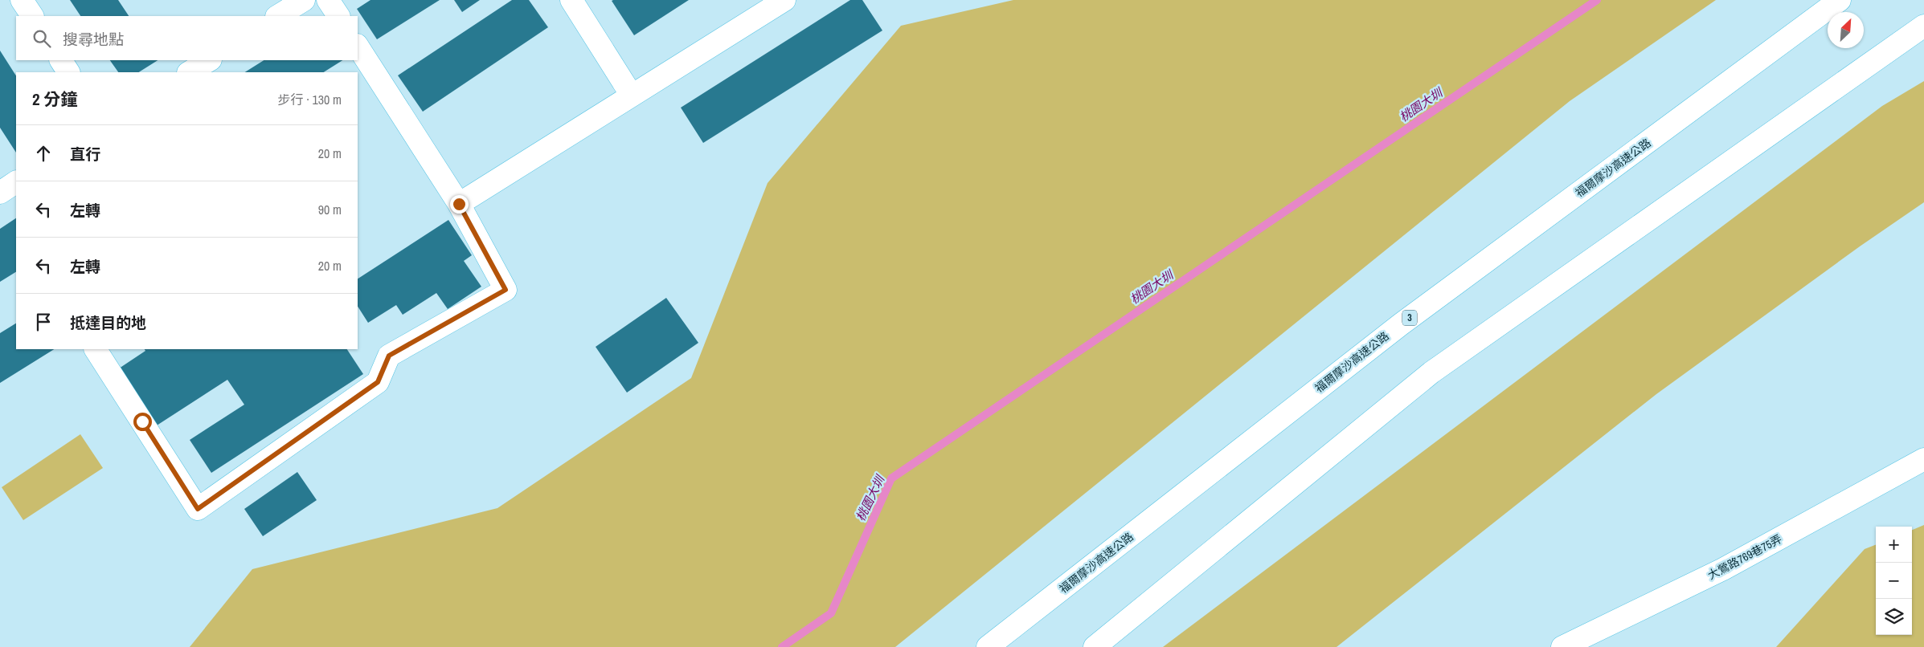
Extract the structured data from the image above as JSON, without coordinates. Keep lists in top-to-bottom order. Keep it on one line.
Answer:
{"streets":{"main road":["福爾摩沙高速公路","3","大鶯路769巷75弄"]},"water":["桃園大圳"],"north":"top right","page":{"search":"搜尋地點","heading":["2 分鐘","步行 · 130 m"],"list":[["直行","20 m"],["左轉","90 m"],["左轉","20 m"],"抵達目的地"],"map_buttons":["+","−"]}}
